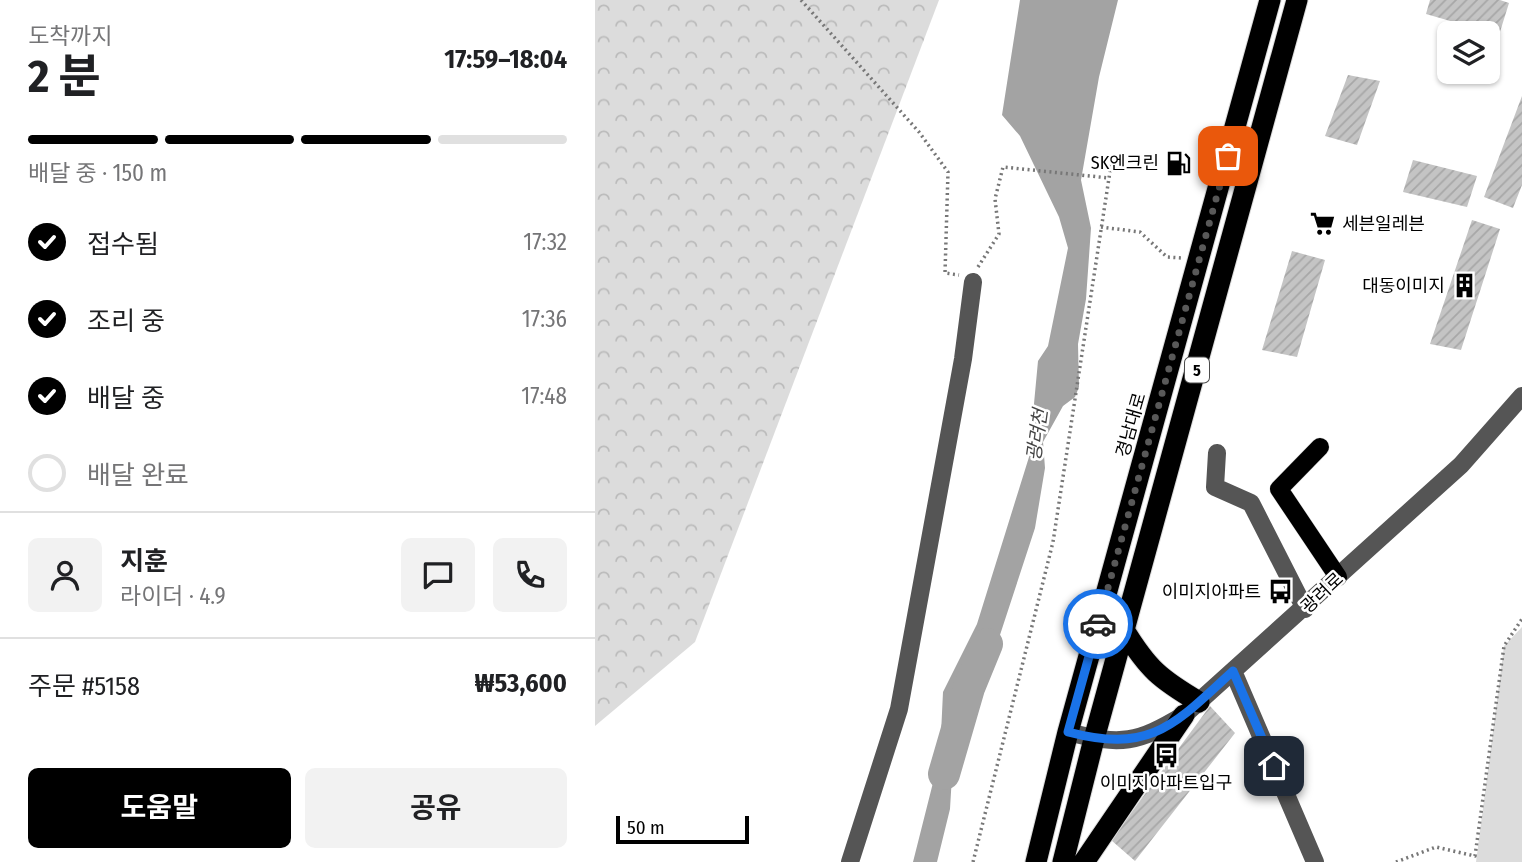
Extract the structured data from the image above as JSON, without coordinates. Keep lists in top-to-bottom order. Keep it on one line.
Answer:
{"streets":{"highway":["5","경남대로"],"street":["광려로"]},"crossings":[["5","광려로"],["경남대로","광려로"]],"water":["광려천"],"places":{"fuel station":["SK엔크린"],"supermarket":["세븐일레븐"],"building":["대동이미지"],"bus stop":["이미지아파트","이미지아파트입구"]},"scale_bar":"50 m","page":{"heading":["2 분","도착까지","17:59–18:04"],"panel":["지훈","라이더 · 4.9","주문 #5158","₩53,600"],"bar":"배달 중 · 150 m","list":[["접수됨","17:32"],["조리 중","17:36"],["배달 중","17:48"],"배달 완료"],"buttons":["도움말","공유"],"scale":"50 m"}}
